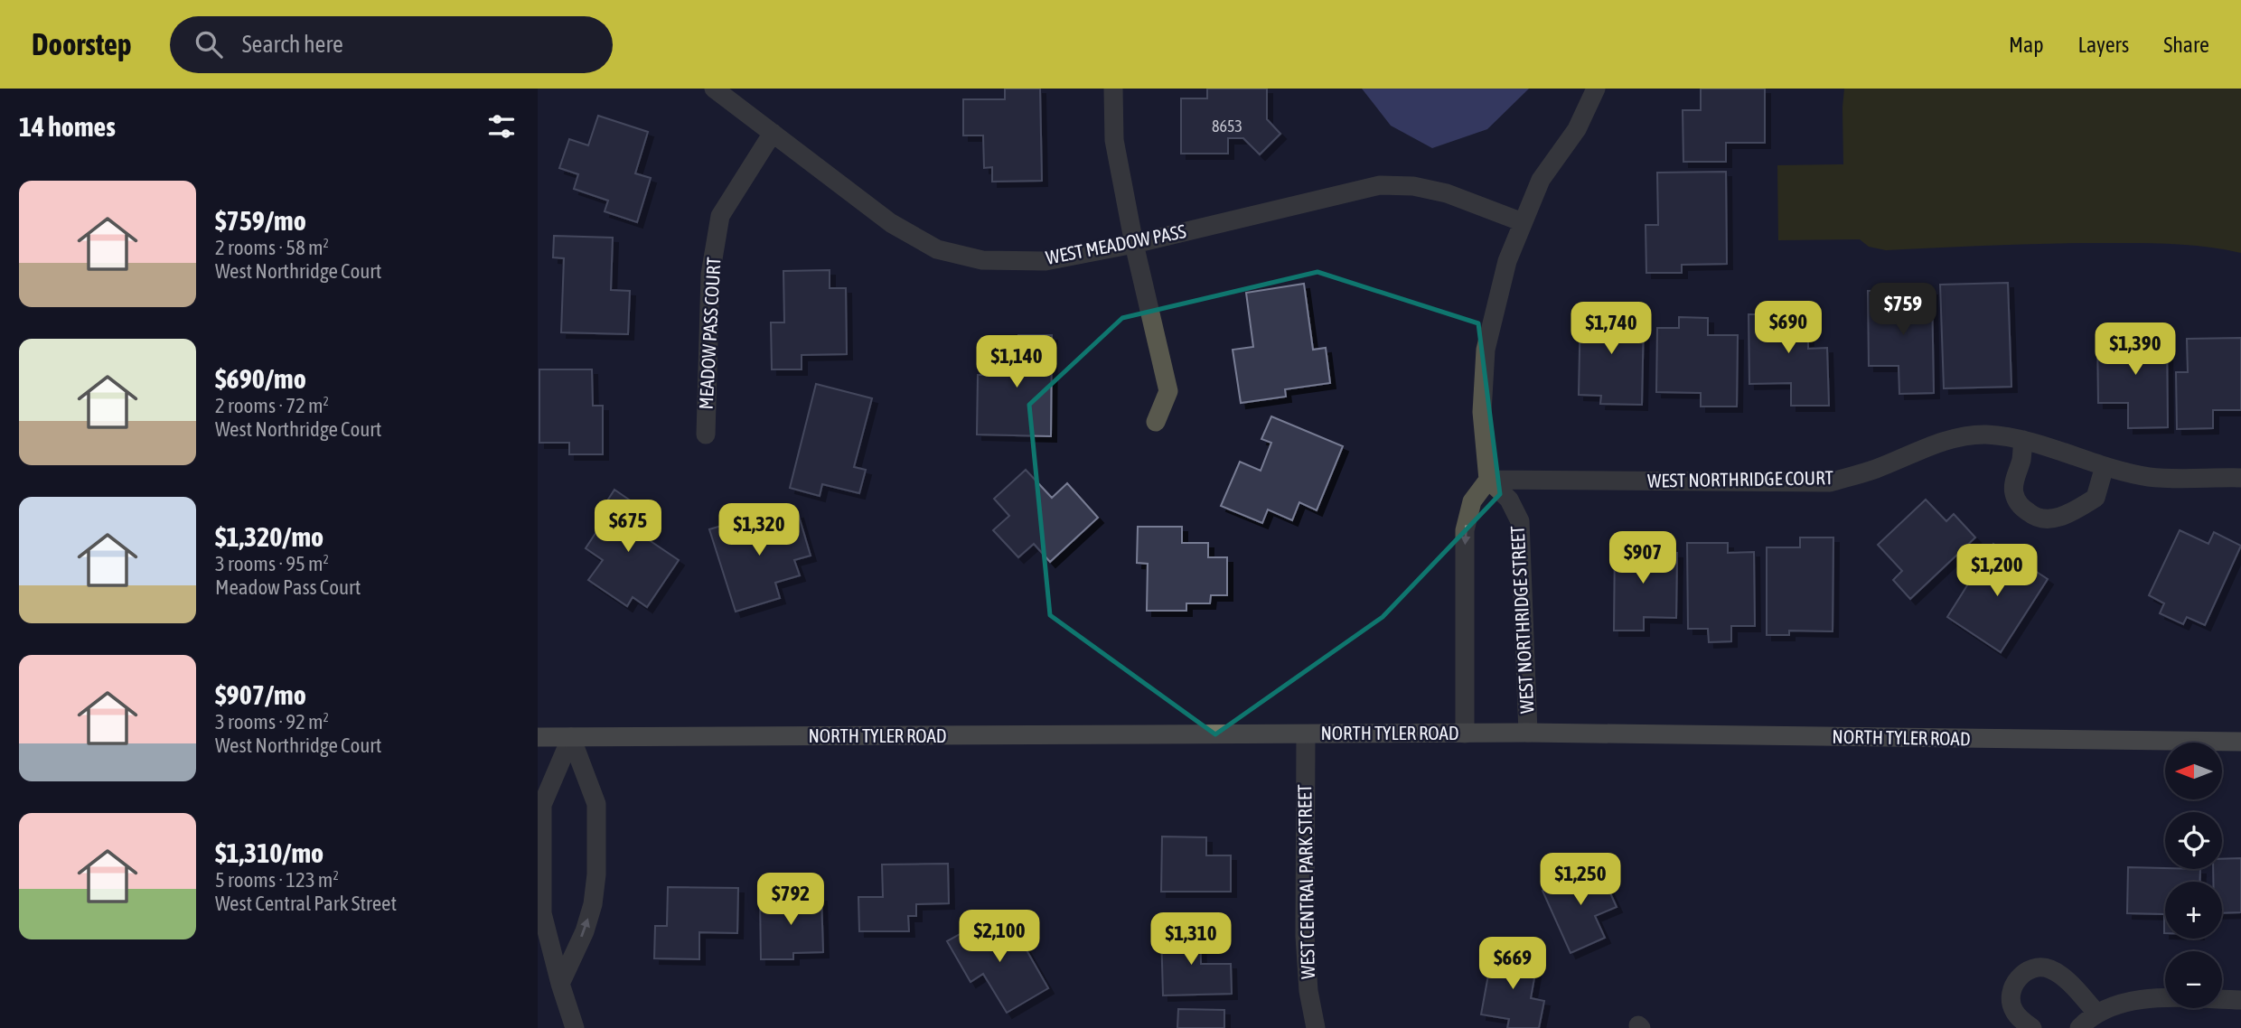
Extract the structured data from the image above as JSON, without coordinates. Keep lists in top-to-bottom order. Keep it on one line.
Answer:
{"streets":{"main road":["NORTH TYLER ROAD"],"street":["WEST MEADOW PASS","MEADOW PASS COURT","WEST NORTHRIDGE COURT","WEST NORTHRIDGE STREET","WEST CENTRAL PARK STREET"]},"crossings":[["WEST MEADOW PASS","MEADOW PASS COURT"],["WEST NORTHRIDGE COURT","WEST NORTHRIDGE STREET"],["WEST NORTHRIDGE STREET","NORTH TYLER ROAD"],["NORTH TYLER ROAD","WEST CENTRAL PARK STREET"]],"house_numbers":["8653"],"north":"left","page":{"header":"Doorstep","search":"Search here","nav":["Map","Layers","Share"],"heading":"14 homes","list":[{"name":"$759/mo","note":"2 rooms · 58 m² · West Northridge Court"},{"name":"$690/mo","note":"2 rooms · 72 m² · West Northridge Court"},{"name":"$1,320/mo","note":"3 rooms · 95 m² · Meadow Pass Court"},{"name":"$907/mo","note":"3 rooms · 92 m² · West Northridge Court"},{"name":"$1,310/mo","note":"5 rooms · 123 m² · West Central Park Street"}],"price":["$759","$690","$1,740","$1,390","$1,140","$675","$1,320","$907","$1,200","$1,250","$792","$2,100","$1,310","$669"],"map_buttons":["+","−"]}}
